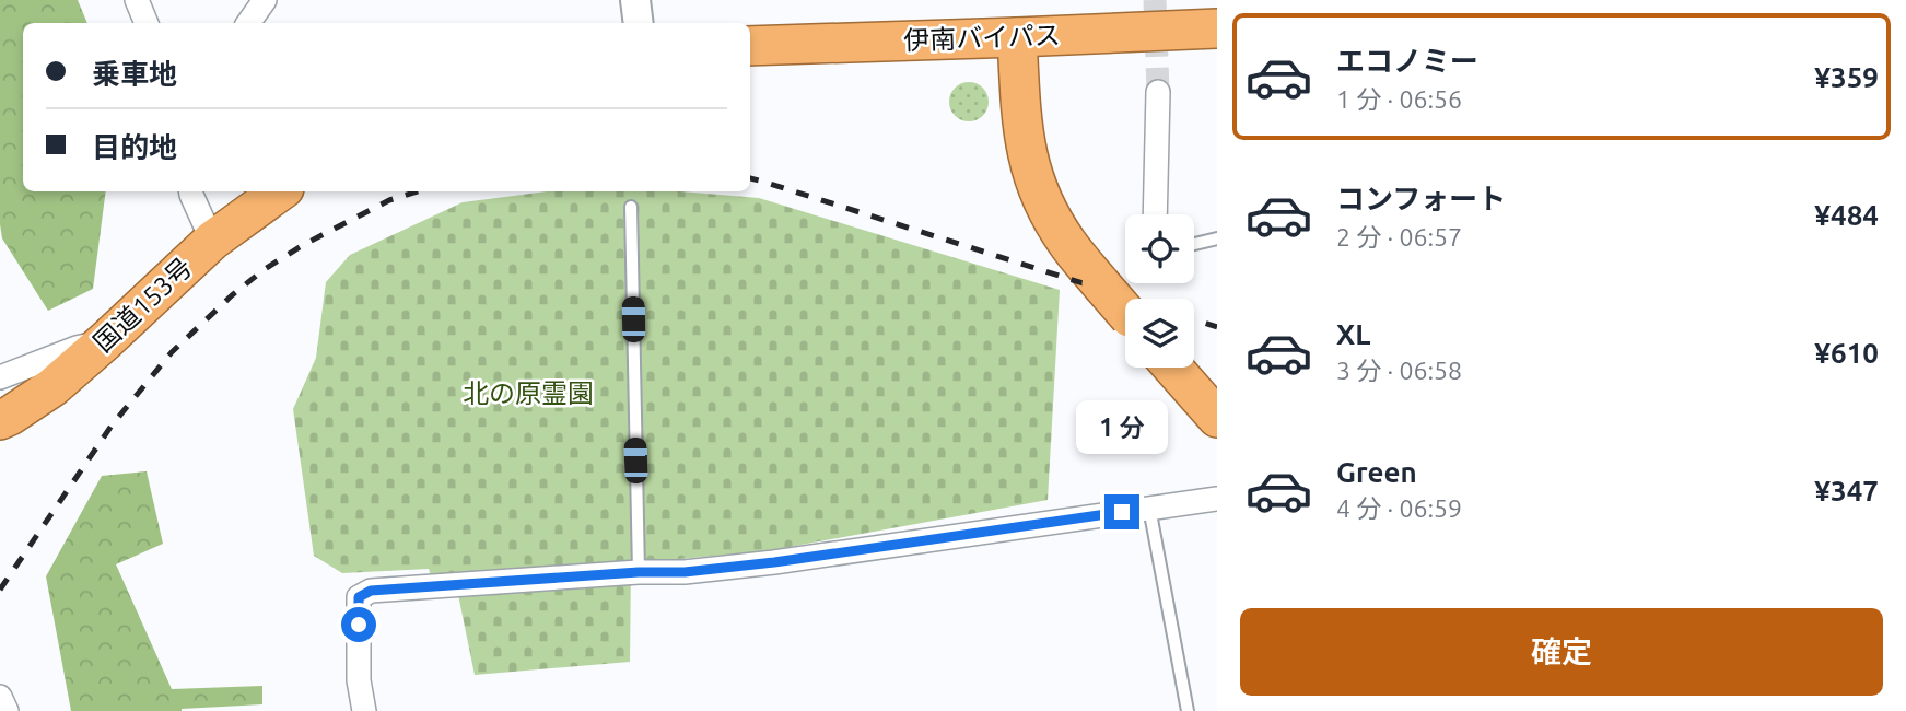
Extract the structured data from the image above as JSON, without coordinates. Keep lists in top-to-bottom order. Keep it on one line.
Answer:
{"streets":{"highway":["伊南バイパス","国道153号"]},"parks":["北の原霊園"],"page":{"list":[{"name":"エコノミー","note":"1 分 · 06:56","value":"¥359"},{"name":"コンフォート","note":"2 分 · 06:57","value":"¥484"},{"name":"XL","note":"3 分 · 06:58","value":"¥610"},{"name":"Green","note":"4 分 · 06:59","value":"¥347"}],"banner":["乗車地","目的地"],"bubble":"1 分","buttons":"確定"}}
